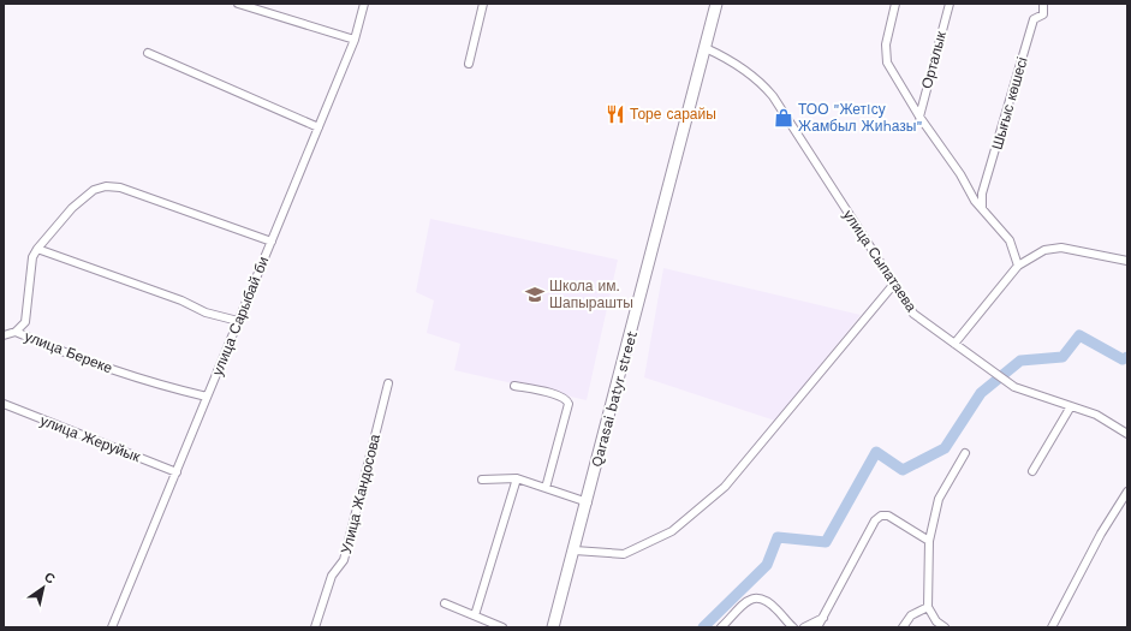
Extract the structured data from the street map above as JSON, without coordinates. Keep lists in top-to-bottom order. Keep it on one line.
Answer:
{"streets":{"main road":["Qarasai batyr street"],"street":["Орталык","Шығыс көшесі","улица Сыпатаева","улица Сарыбай би","улица Береке","улица Жеруйык","Улица Жандосова"]},"crossings":[["улица Сыпатаева","Qarasai batyr street"],["улица Сарыбай би","улица Береке"],["улица Сарыбай би","улица Жеруйык"]],"places":{"restaurant":["Торе сарайы"],"shop":["ТОО \"ЖетIсу Жамбыл Жиhазы\""],"school or university":["Школа им. Шапырашты"]},"north":"top right"}
